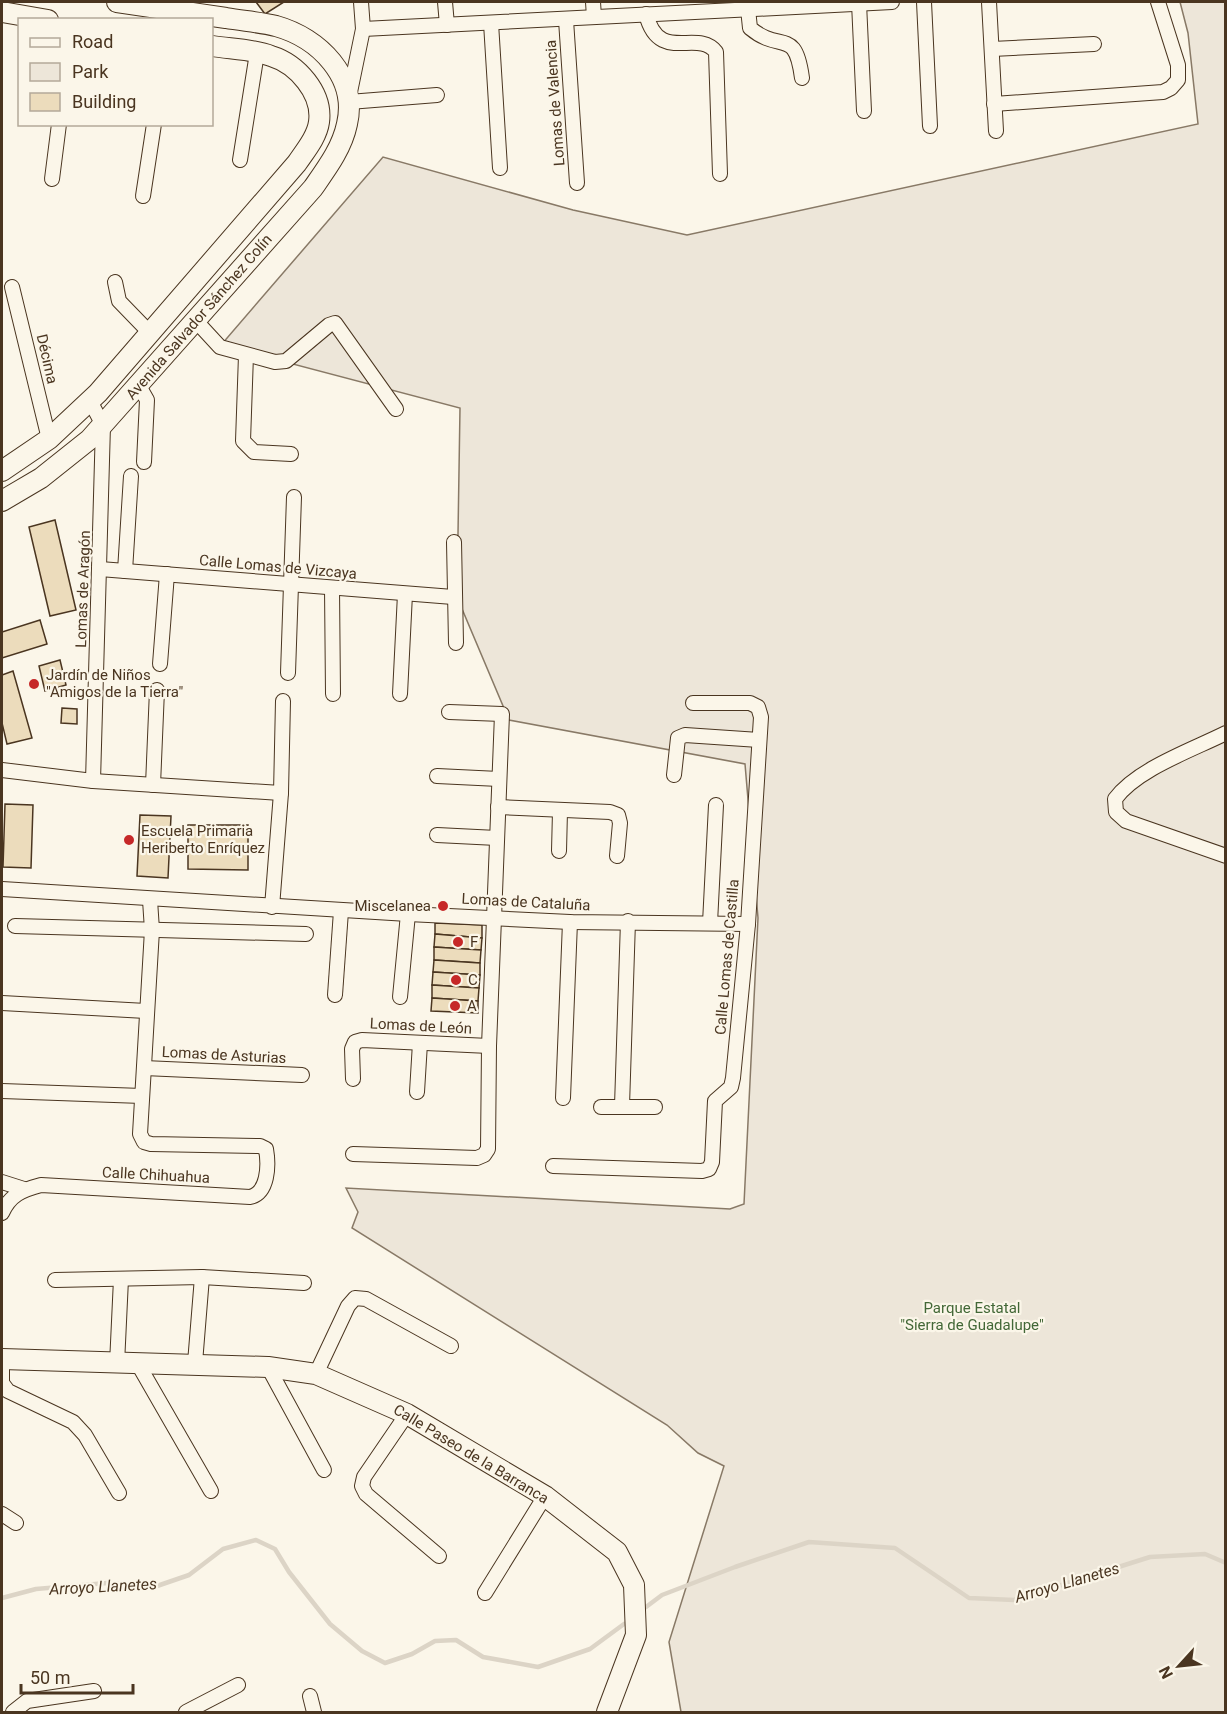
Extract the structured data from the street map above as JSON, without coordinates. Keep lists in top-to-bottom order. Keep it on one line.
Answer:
{"streets":{"street":["Lomas de Valencia","Avenida Salvador Sánchez Colín","Décima","Calle Lomas de Vizcaya","Lomas de Aragón","Lomas de Cataluña","Calle Lomas de Castilla","Lomas de León","Lomas de Asturias","Calle Chihuahua","Calle Paseo de la Barranca"]},"crossings":[["Avenida Salvador Sánchez Colín","Décima"],["Avenida Salvador Sánchez Colín","Lomas de Aragón"],["Calle Lomas de Vizcaya","Lomas de Aragón"],["Lomas de Cataluña","Calle Lomas de Castilla"],["Lomas de Cataluña","Lomas de Asturias"],["Lomas de Asturias","Calle Chihuahua"]],"water":["Arroyo Llanetes"],"parks":["Parque Estatal \"Sierra de Guadalupe\""],"places":["Jardín de Niños \"Amigos de la Tierra\"","Escuela Primaria Heriberto Enríquez","Miscelanea","F","C","A"],"legend":["Road","Park","Building"],"scale_bar":"50 m","north":"bottom left"}
